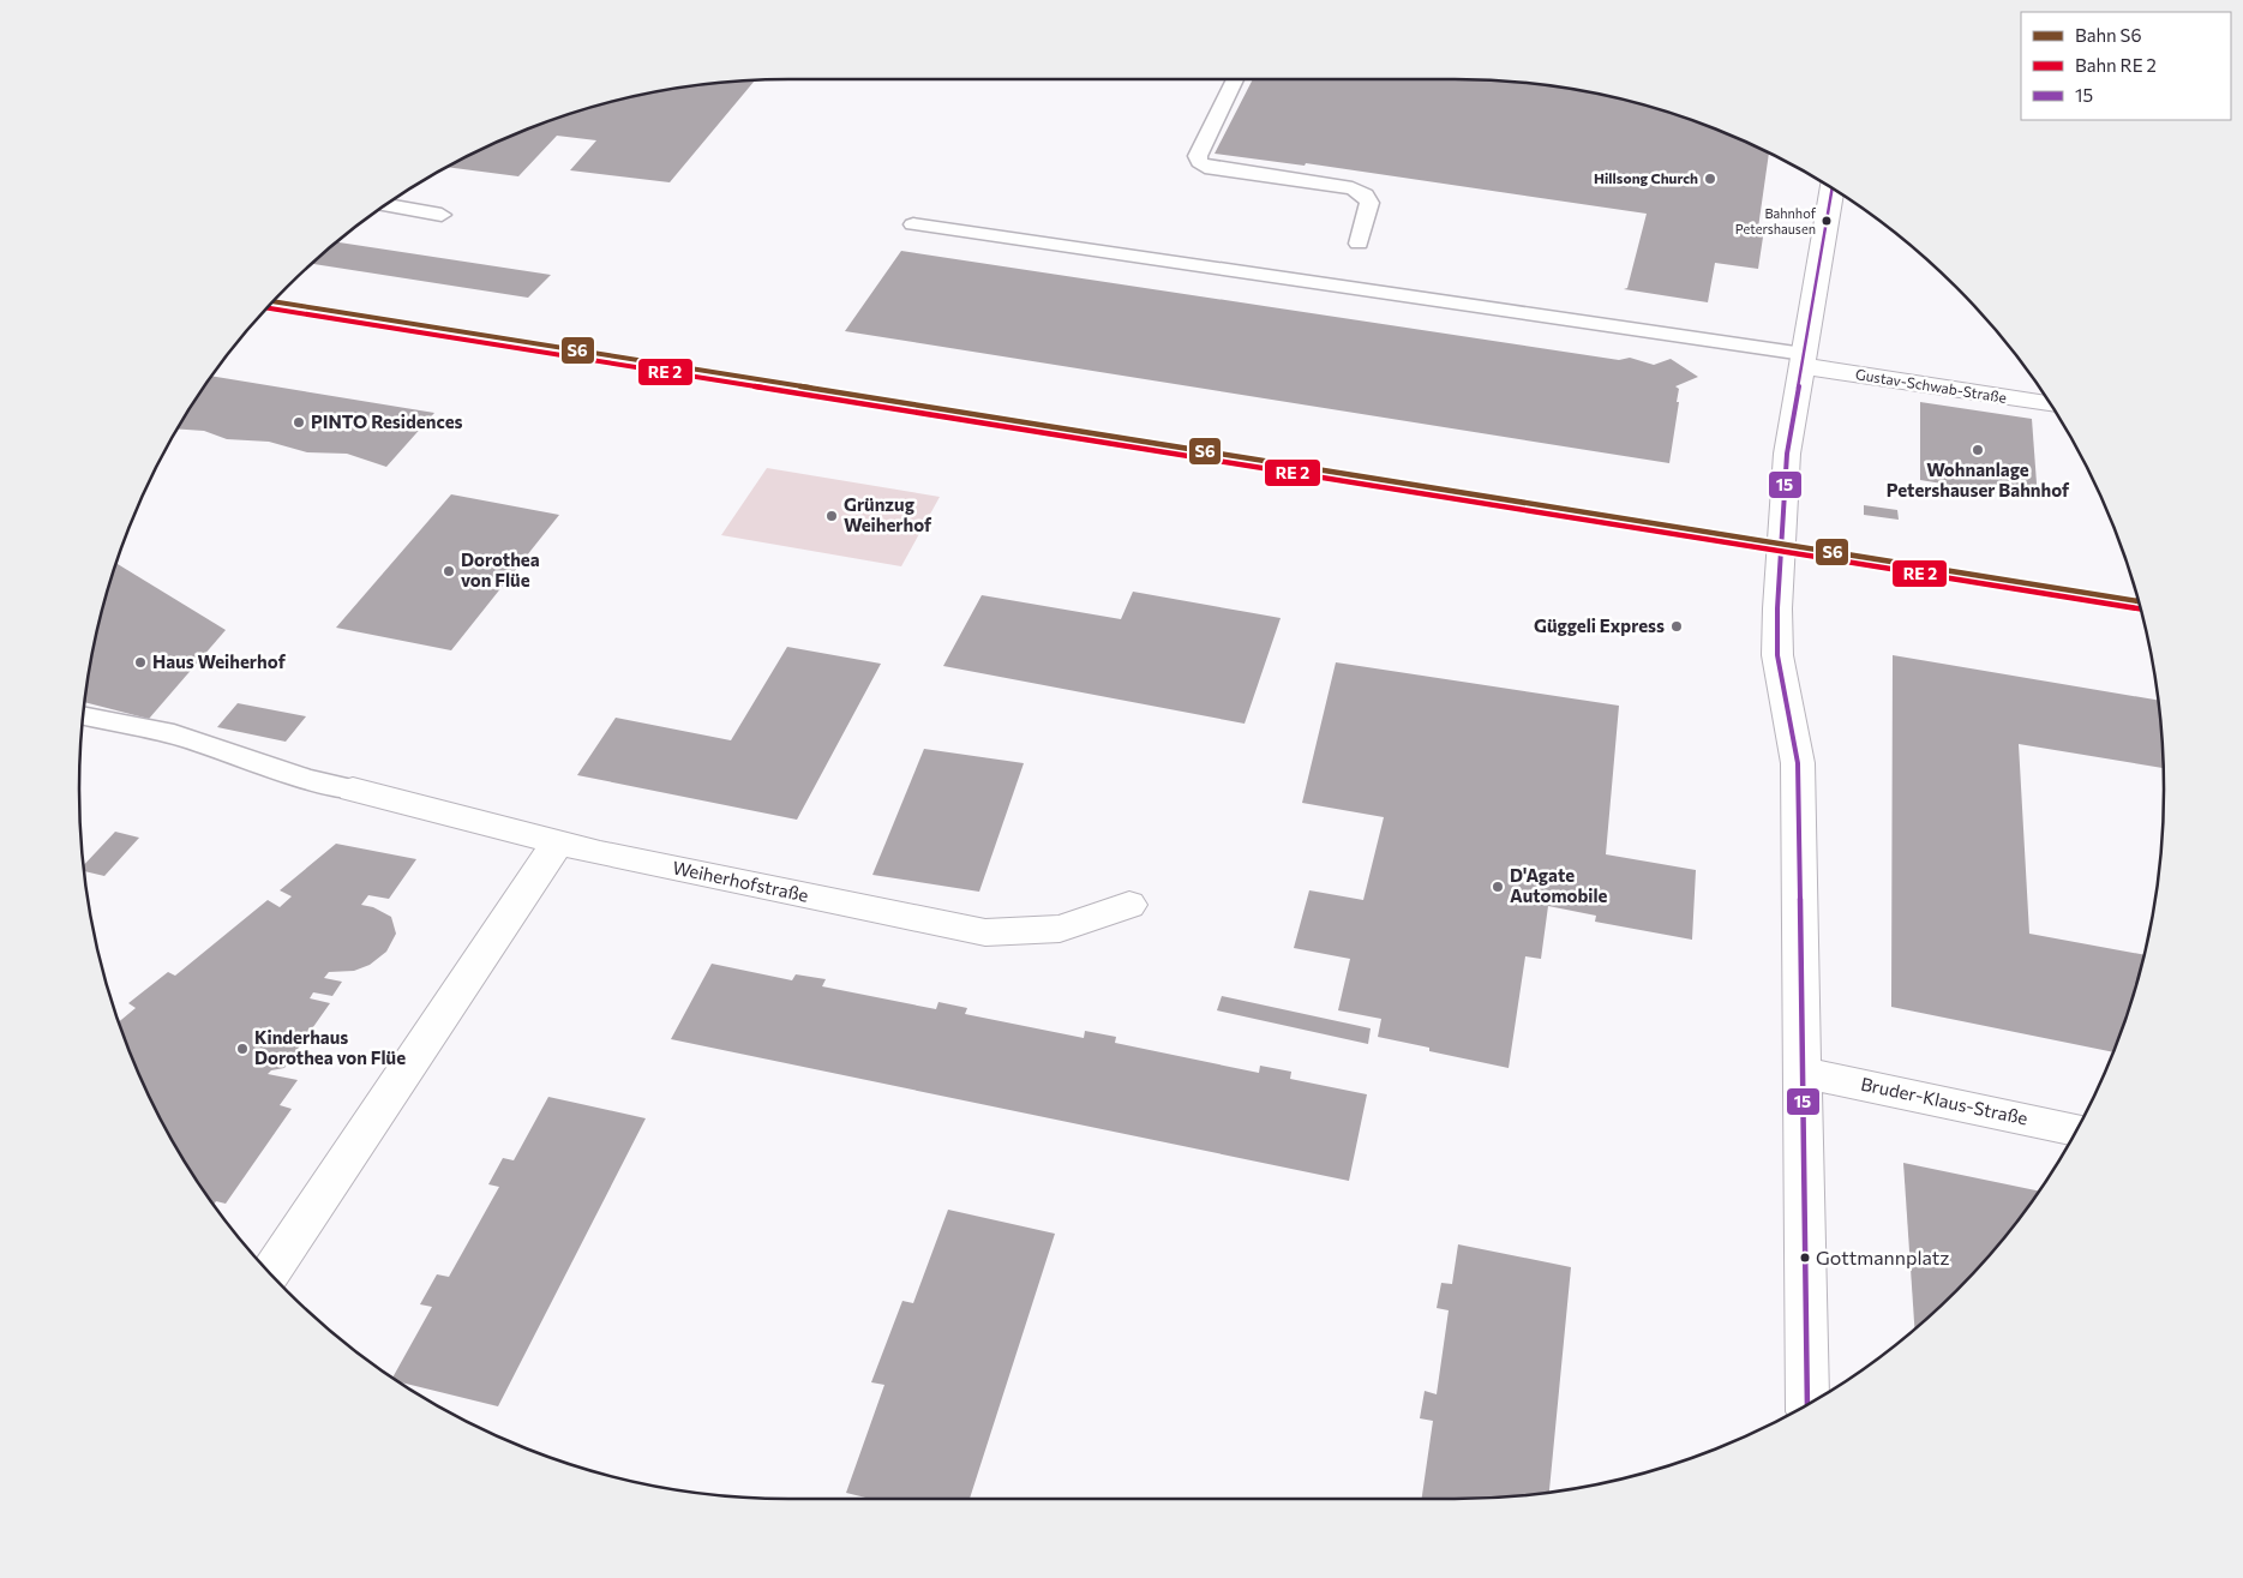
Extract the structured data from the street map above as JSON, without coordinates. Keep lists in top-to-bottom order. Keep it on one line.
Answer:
{"streets":{"street":["Gustav-Schwab-Straße","Weiherhofstraße","Bruder-Klaus-Straße"]},"places":["Hillsong Church","Bahnhof Petershausen","PINTO Residences","Wohnanlage Petershauser Bahnhof","Grünzug Weiherhof","Dorothea von Flüe","Güggeli Express","Haus Weiherhof","D'Agate Automobile","Kinderhaus Dorothea von Flüe","Gottmannplatz"],"lines":["transit line 15","rail line S6"],"legend":["Bahn S6","Bahn RE 2","15"]}
